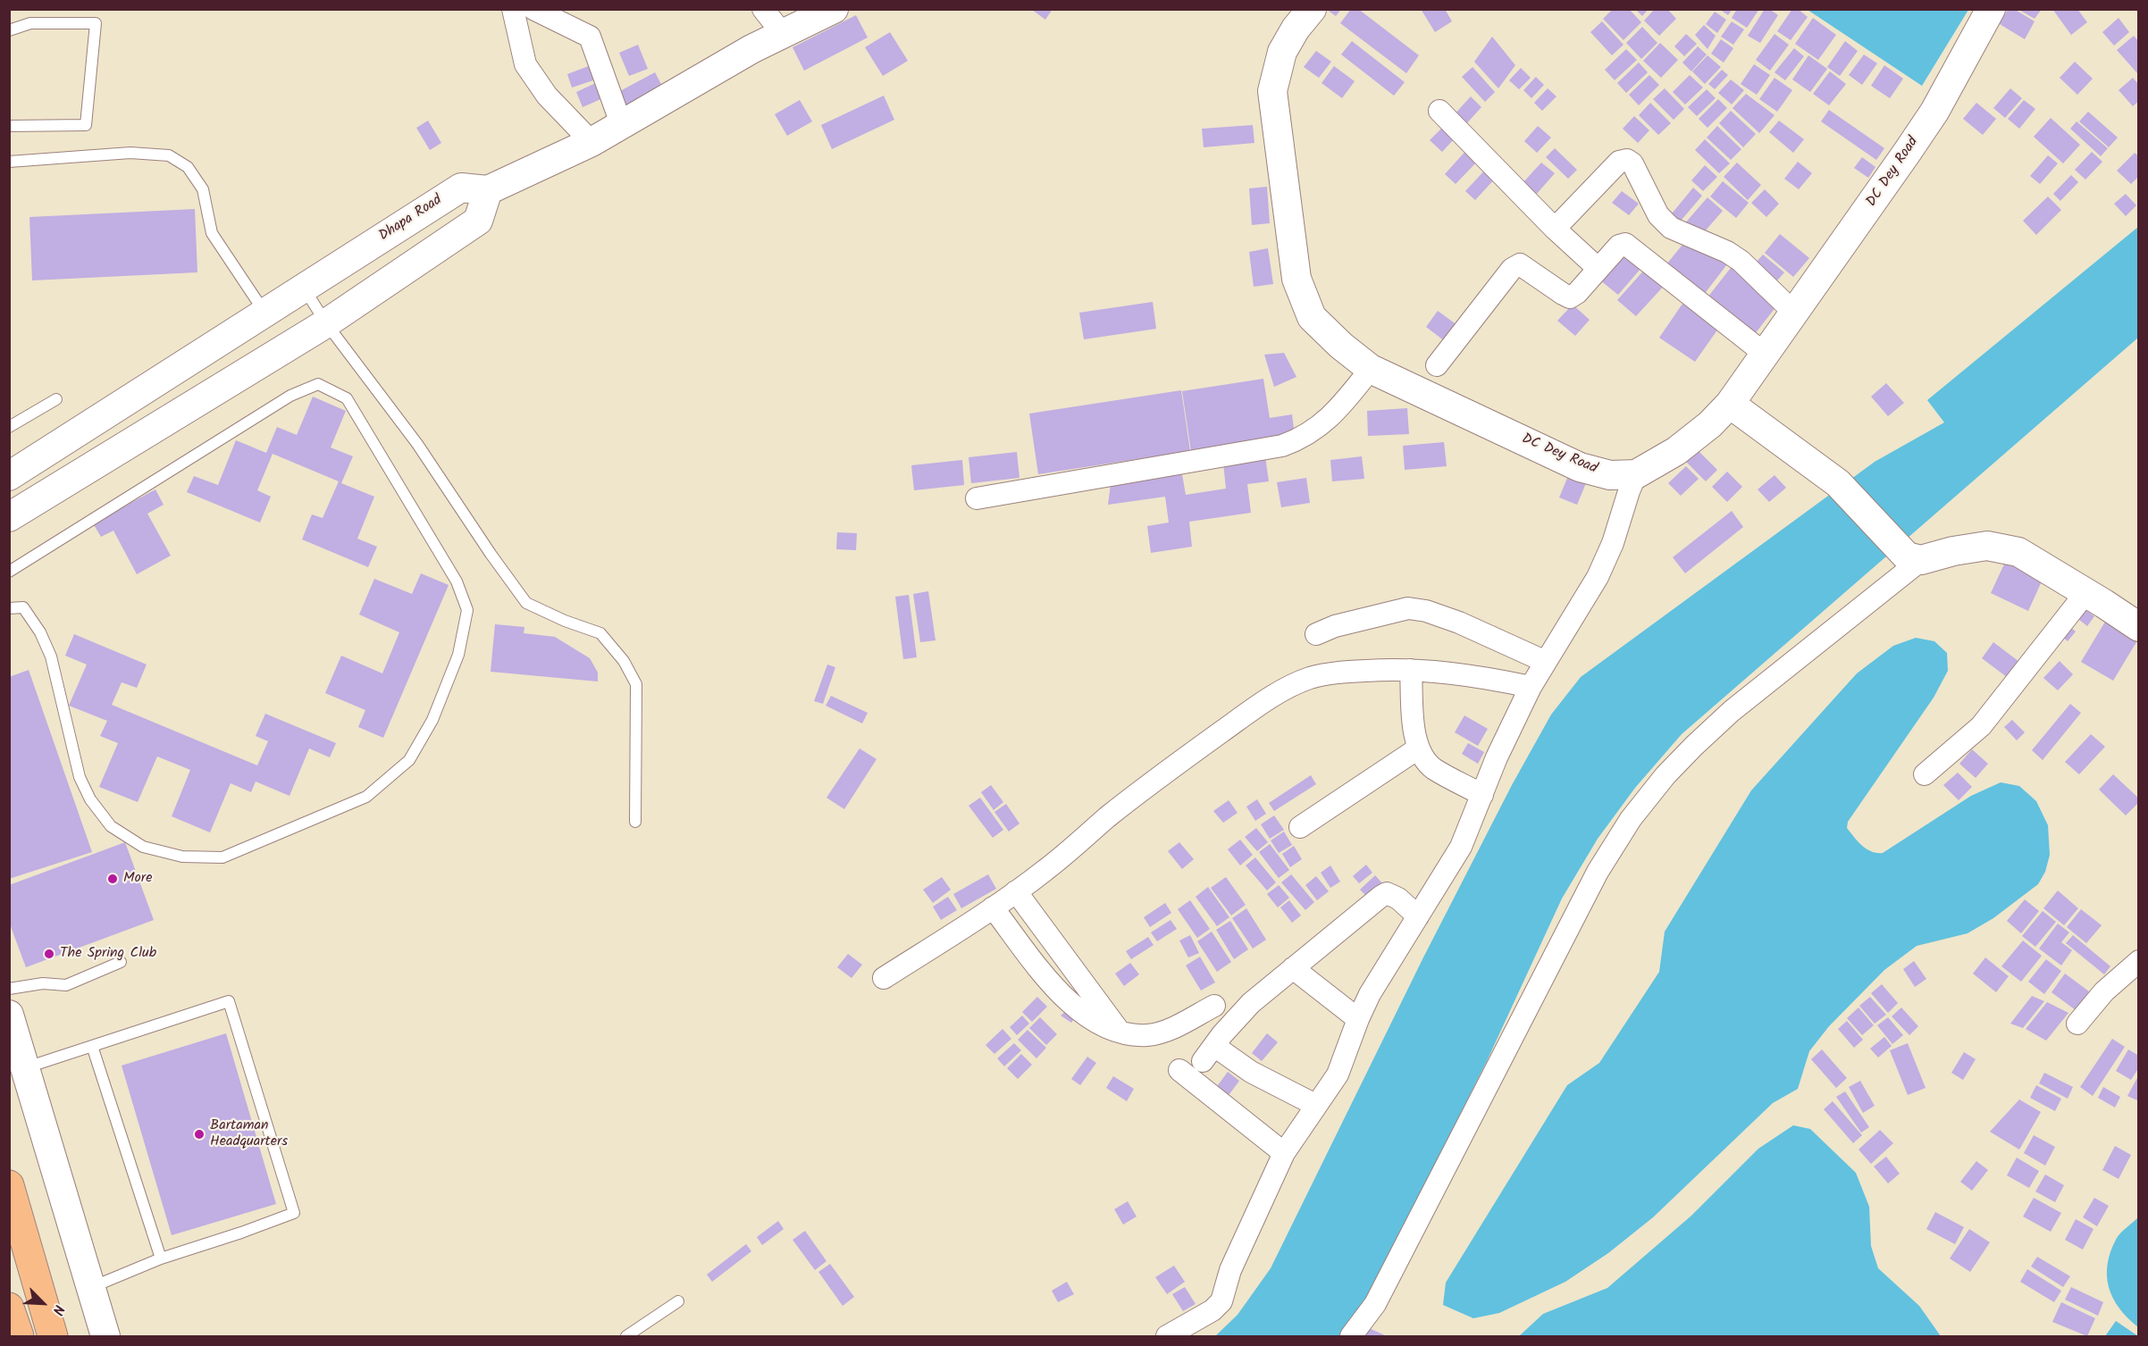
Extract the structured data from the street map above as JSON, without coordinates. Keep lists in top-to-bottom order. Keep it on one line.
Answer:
{"streets":{"street":["DC Dey Road","Dhapa Road"]},"places":["More","The Spring Club","Bartaman Headquarters"],"north":"bottom right"}
